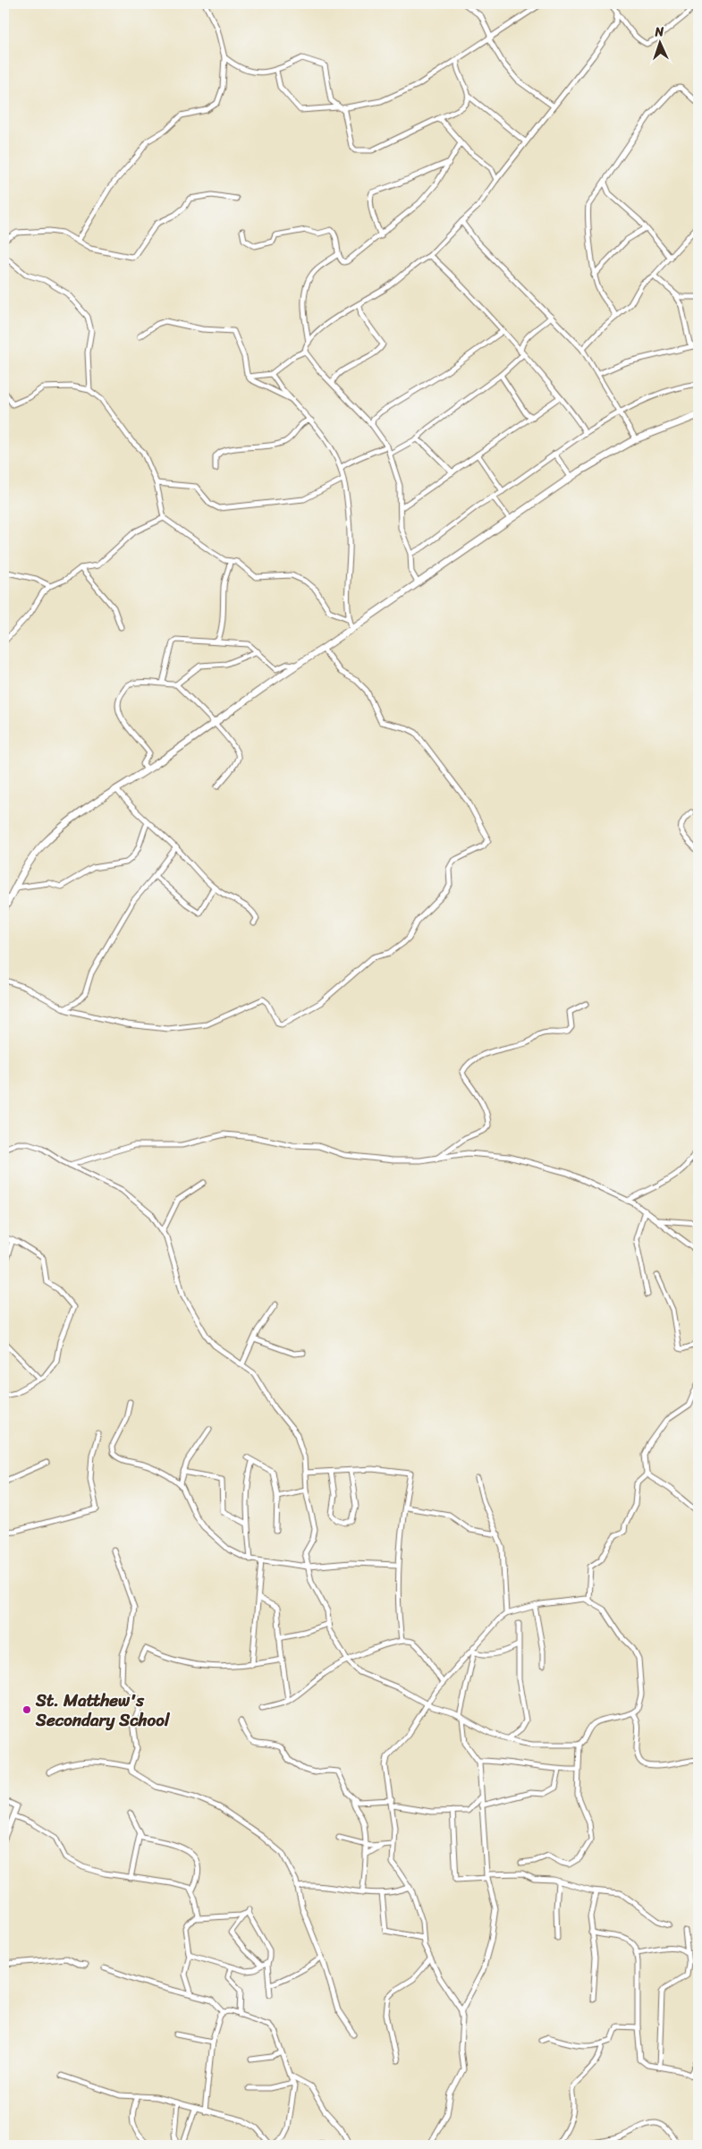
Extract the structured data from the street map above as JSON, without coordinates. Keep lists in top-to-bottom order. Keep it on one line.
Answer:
{"places":["St. Matthew's Secondary School"],"north":"top"}
